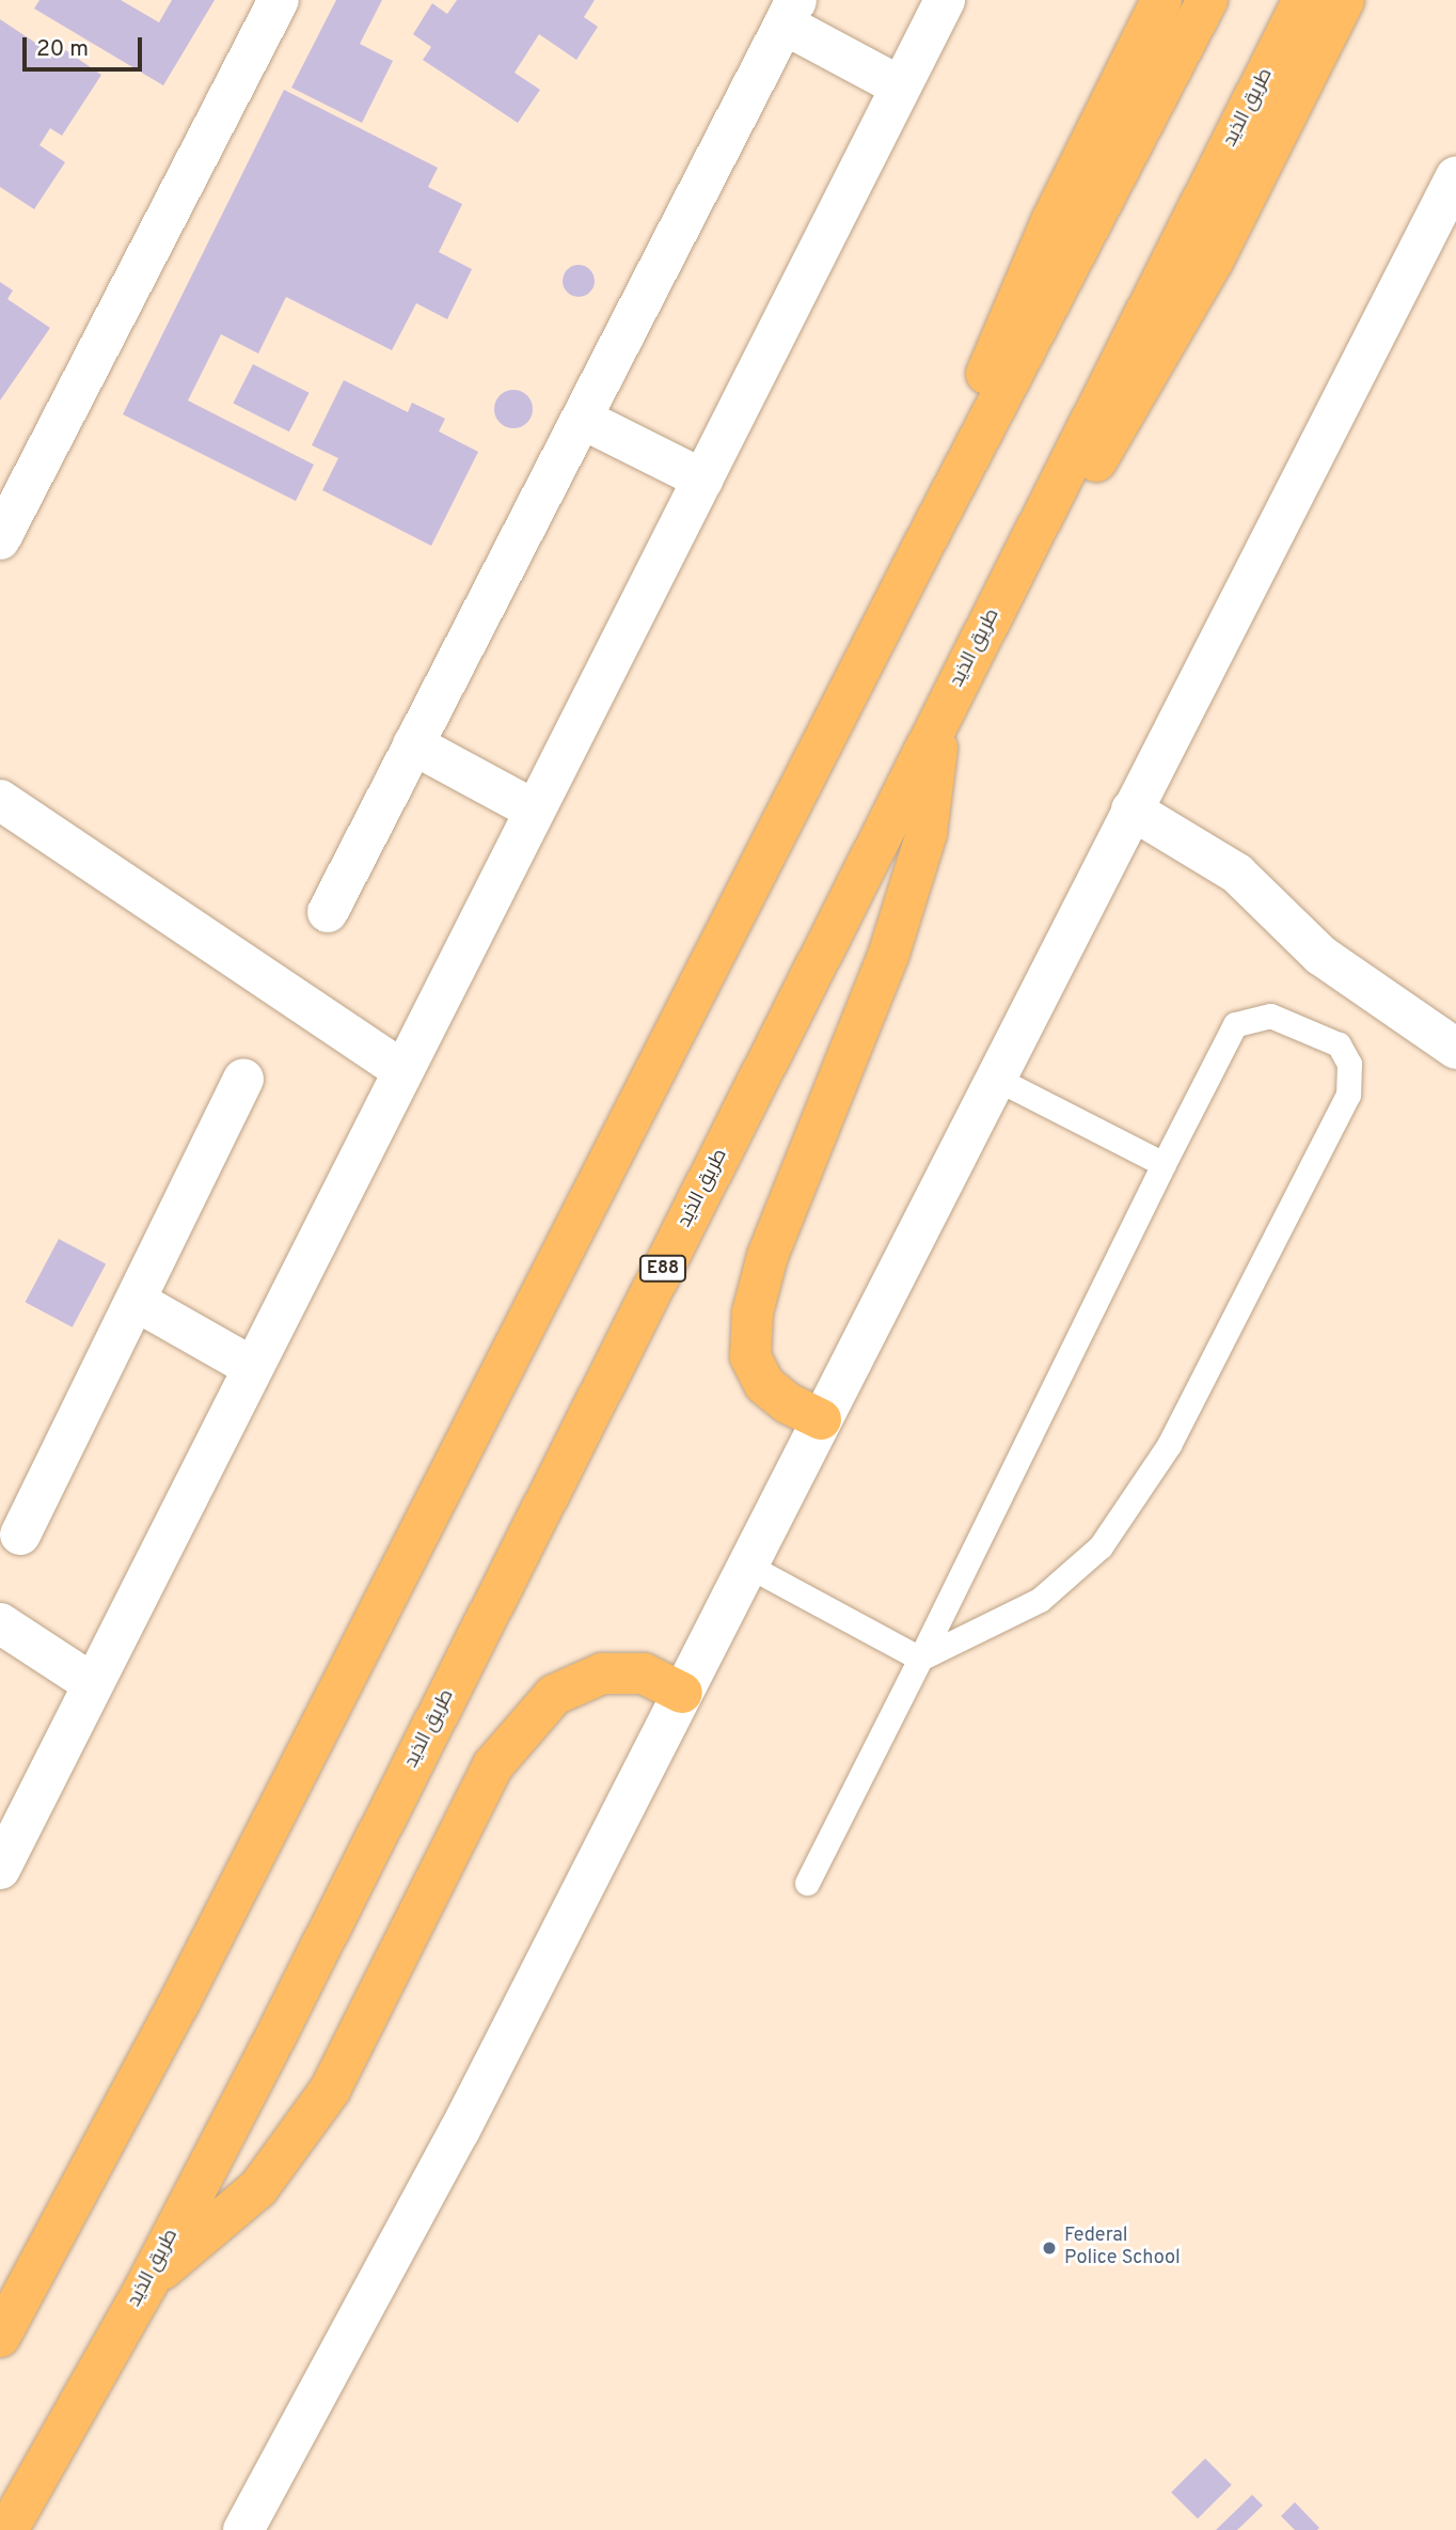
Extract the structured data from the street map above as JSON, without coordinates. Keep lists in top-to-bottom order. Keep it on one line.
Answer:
{"streets":{"highway":["طريق الذيد","E88"]},"places":["Federal Police School"],"scale_bar":"20 m"}
